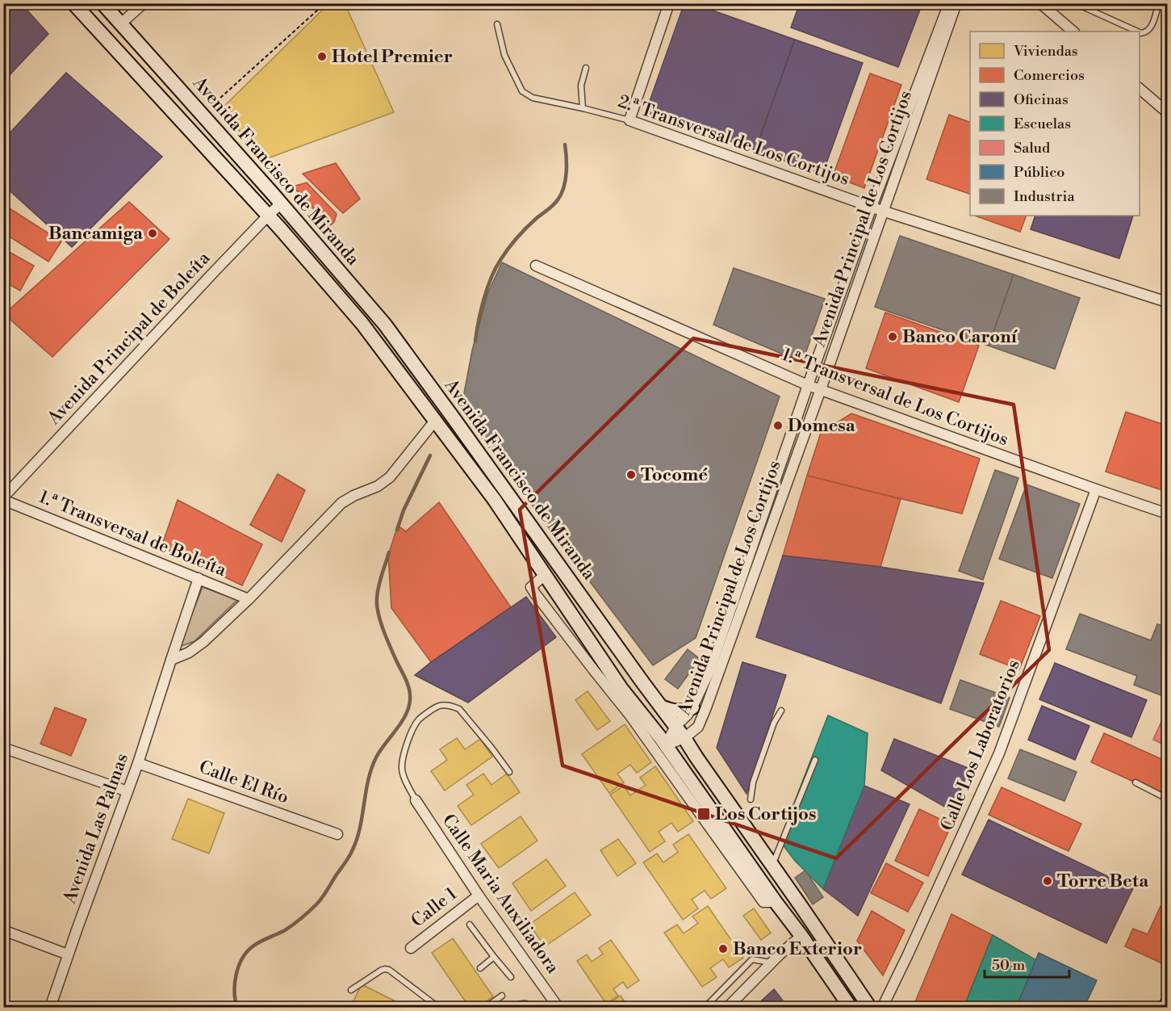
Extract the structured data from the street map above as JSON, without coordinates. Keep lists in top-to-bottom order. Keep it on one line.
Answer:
{"streets":{"main road":["Avenida Francisco de Miranda"],"street":["2.ª Transversal de Los Cortijos","Avenida Principal de Los Cortijos","Avenida Principal de Boleíta","1.ª Transversal de Los Cortijos","1.ª Transversal de Boleíta","Calle Los Laboratorios","Calle El Río","Avenida Las Palmas","Calle Maria Auxiliadora","Calle 1"]},"crossings":[["2.ª Transversal de Los Cortijos","Avenida Principal de Los Cortijos"],["Avenida Francisco de Miranda","Avenida Principal de Los Cortijos"],["Avenida Francisco de Miranda","Avenida Principal de Boleíta"],["Avenida Principal de Los Cortijos","1.ª Transversal de Los Cortijos"],["Avenida Principal de Boleíta","1.ª Transversal de Boleíta"],["1.ª Transversal de Los Cortijos","Calle Los Laboratorios"],["1.ª Transversal de Boleíta","Avenida Las Palmas"],["Calle El Río","Avenida Las Palmas"],["Calle Maria Auxiliadora","Calle 1"]],"places":{"other":["Hotel Premier","Bancamiga","Banco Caroní","Domesa","Tocomé","Torre Beta","Banco Exterior"],"transit":["Los Cortijos"]},"legend":["Viviendas","Comercios","Oficinas","Escuelas","Salud","Público","Industria"],"scale_bar":"50 m"}
